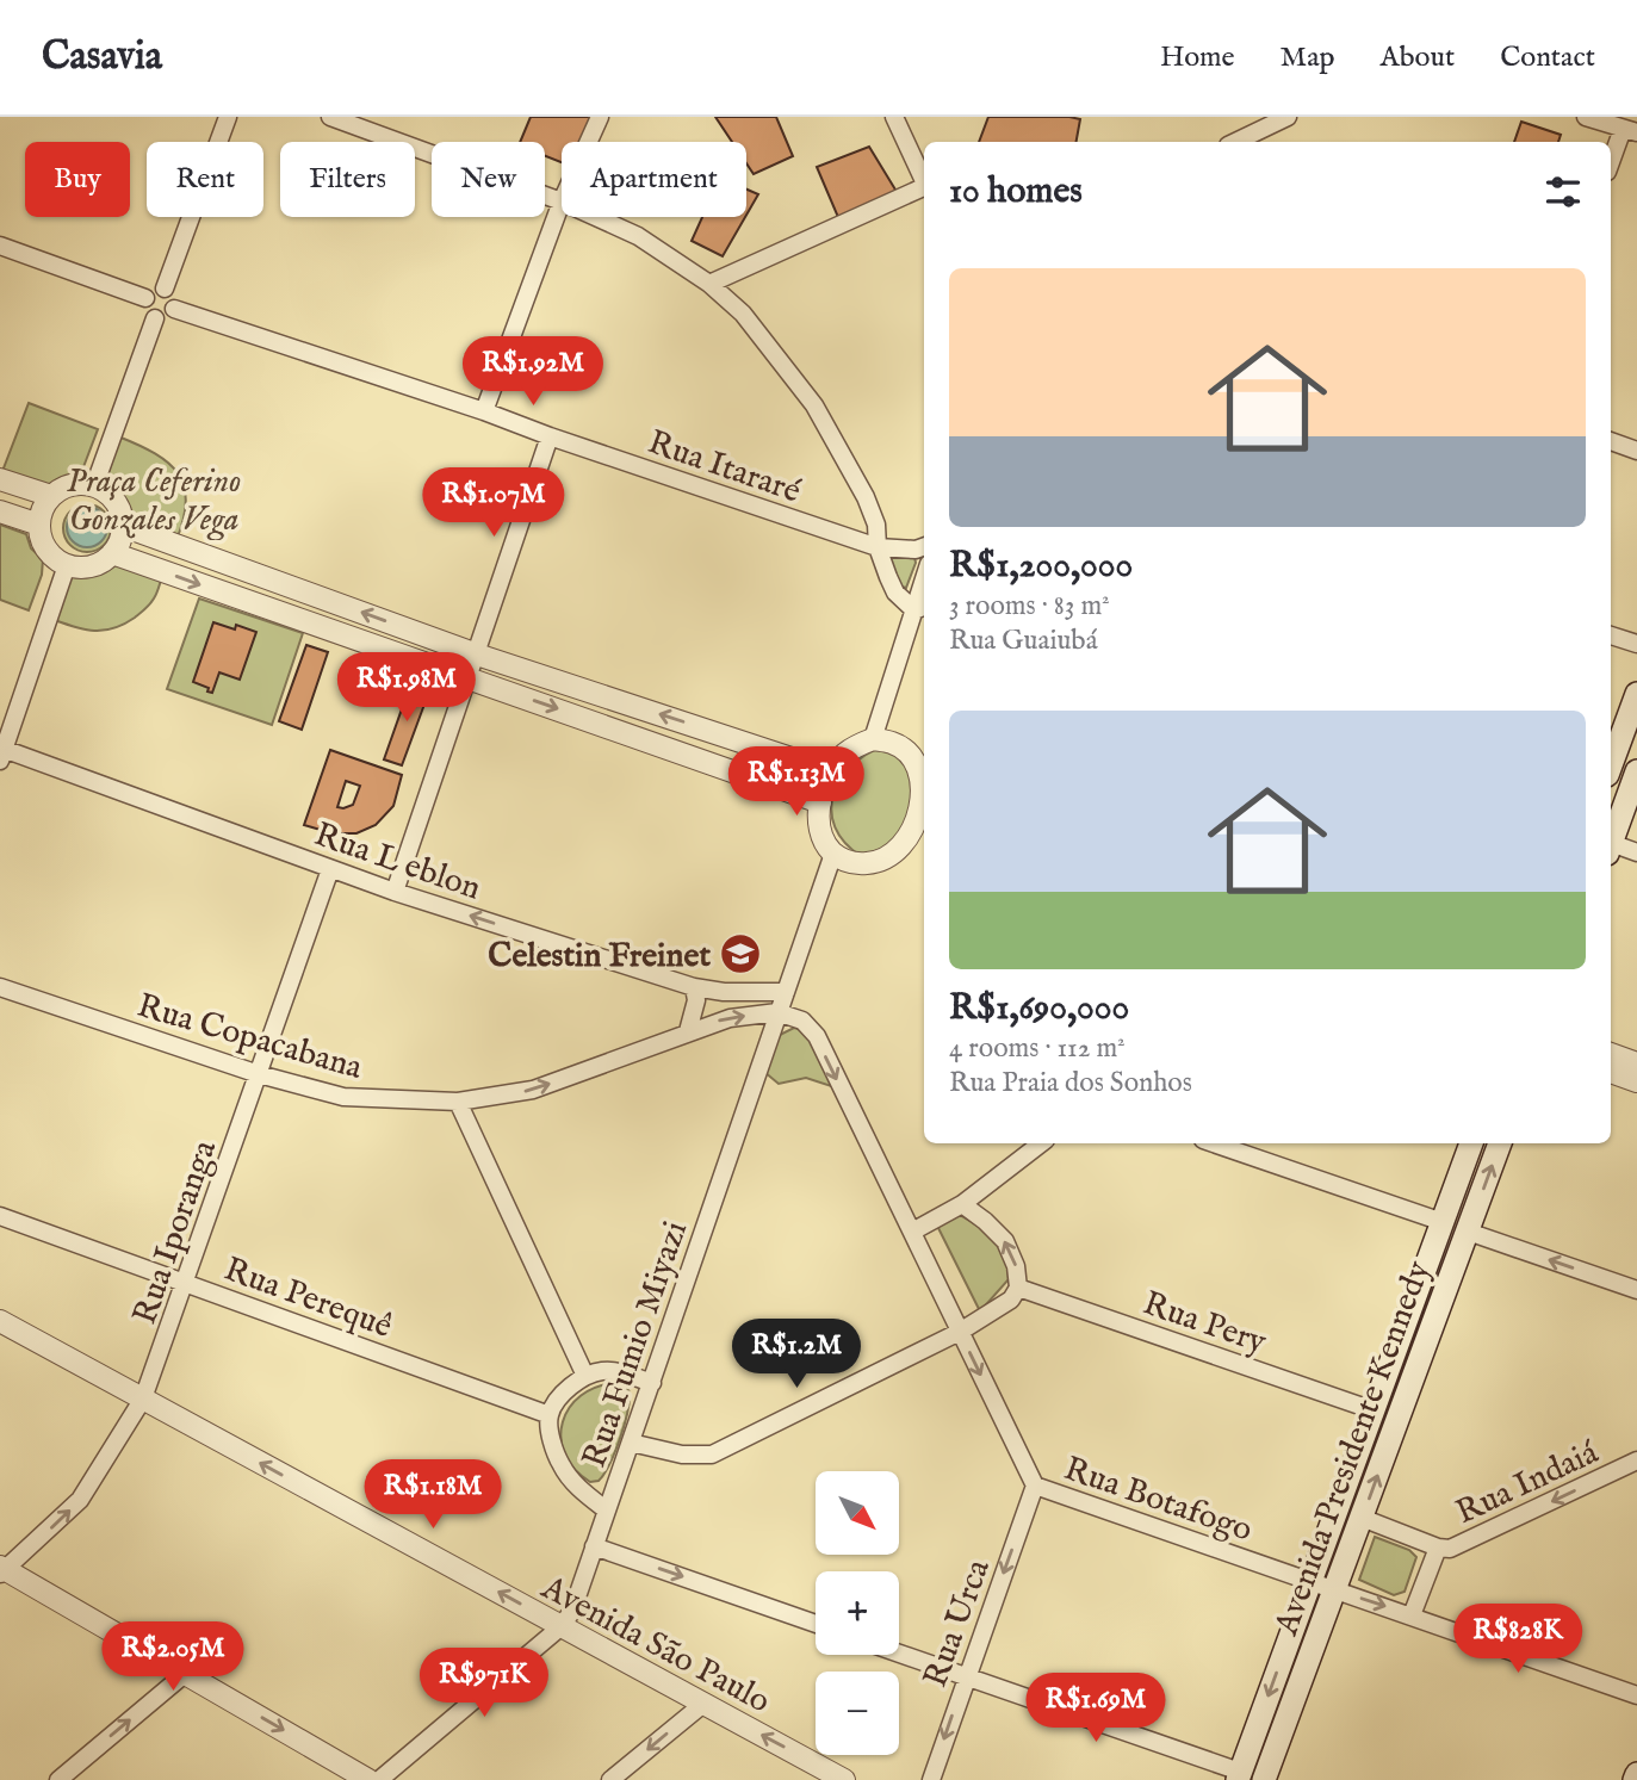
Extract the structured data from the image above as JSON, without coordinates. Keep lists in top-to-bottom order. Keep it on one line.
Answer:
{"streets":{"main road":["Avenida Presidente Kennedy"],"street":["Rua Itararé","Rua L eblon","Rua Copacabana","Rua Iporanga","Rua Perequê","Rua Pery","Rua Fumio Miyazi","Rua Indaiá","Rua Botafogo","Rua Urca","Avenida São Paulo"]},"crossings":[["Rua L eblon","Rua Iporanga"],["Rua L eblon","Rua Fumio Miyazi"],["Rua Copacabana","Rua Iporanga"],["Rua Copacabana","Rua Fumio Miyazi"],["Rua Copacabana","Rua Botafogo"],["Rua Iporanga","Rua Perequê"],["Rua Iporanga","Avenida São Paulo"],["Rua Pery","Avenida Presidente Kennedy"],["Rua Fumio Miyazi","Rua Botafogo"],["Rua Fumio Miyazi","Avenida São Paulo"],["Avenida Presidente Kennedy","Rua Botafogo"],["Rua Botafogo","Rua Urca"]],"one_way":["Rua L eblon","Rua Copacabana","Rua Indaiá","Rua Botafogo","Rua Urca","Avenida São Paulo"],"parks":["Praça Ceferino Gonzales Vega"],"places":{"school or university":["Celestin Freinet"]},"north":"bottom right","page":{"header":"Casavia","nav":["Home","Map","About","Contact"],"chip":["Buy","Rent","Filters","New","Apartment"],"heading":"10 homes","list":[{"name":"R$1,200,000","note":"3 rooms · 83 m² · Rua Guaiubá"},{"name":"R$1,690,000","note":"4 rooms · 112 m² · Rua Praia dos Sonhos"}],"price":["R$1.92M","R$1.07M","R$1.98M","R$1.13M","R$1.2M","R$1.18M","R$828K","R$2.05M","R$971K","R$1.69M"],"map_buttons":["+","−"]}}
